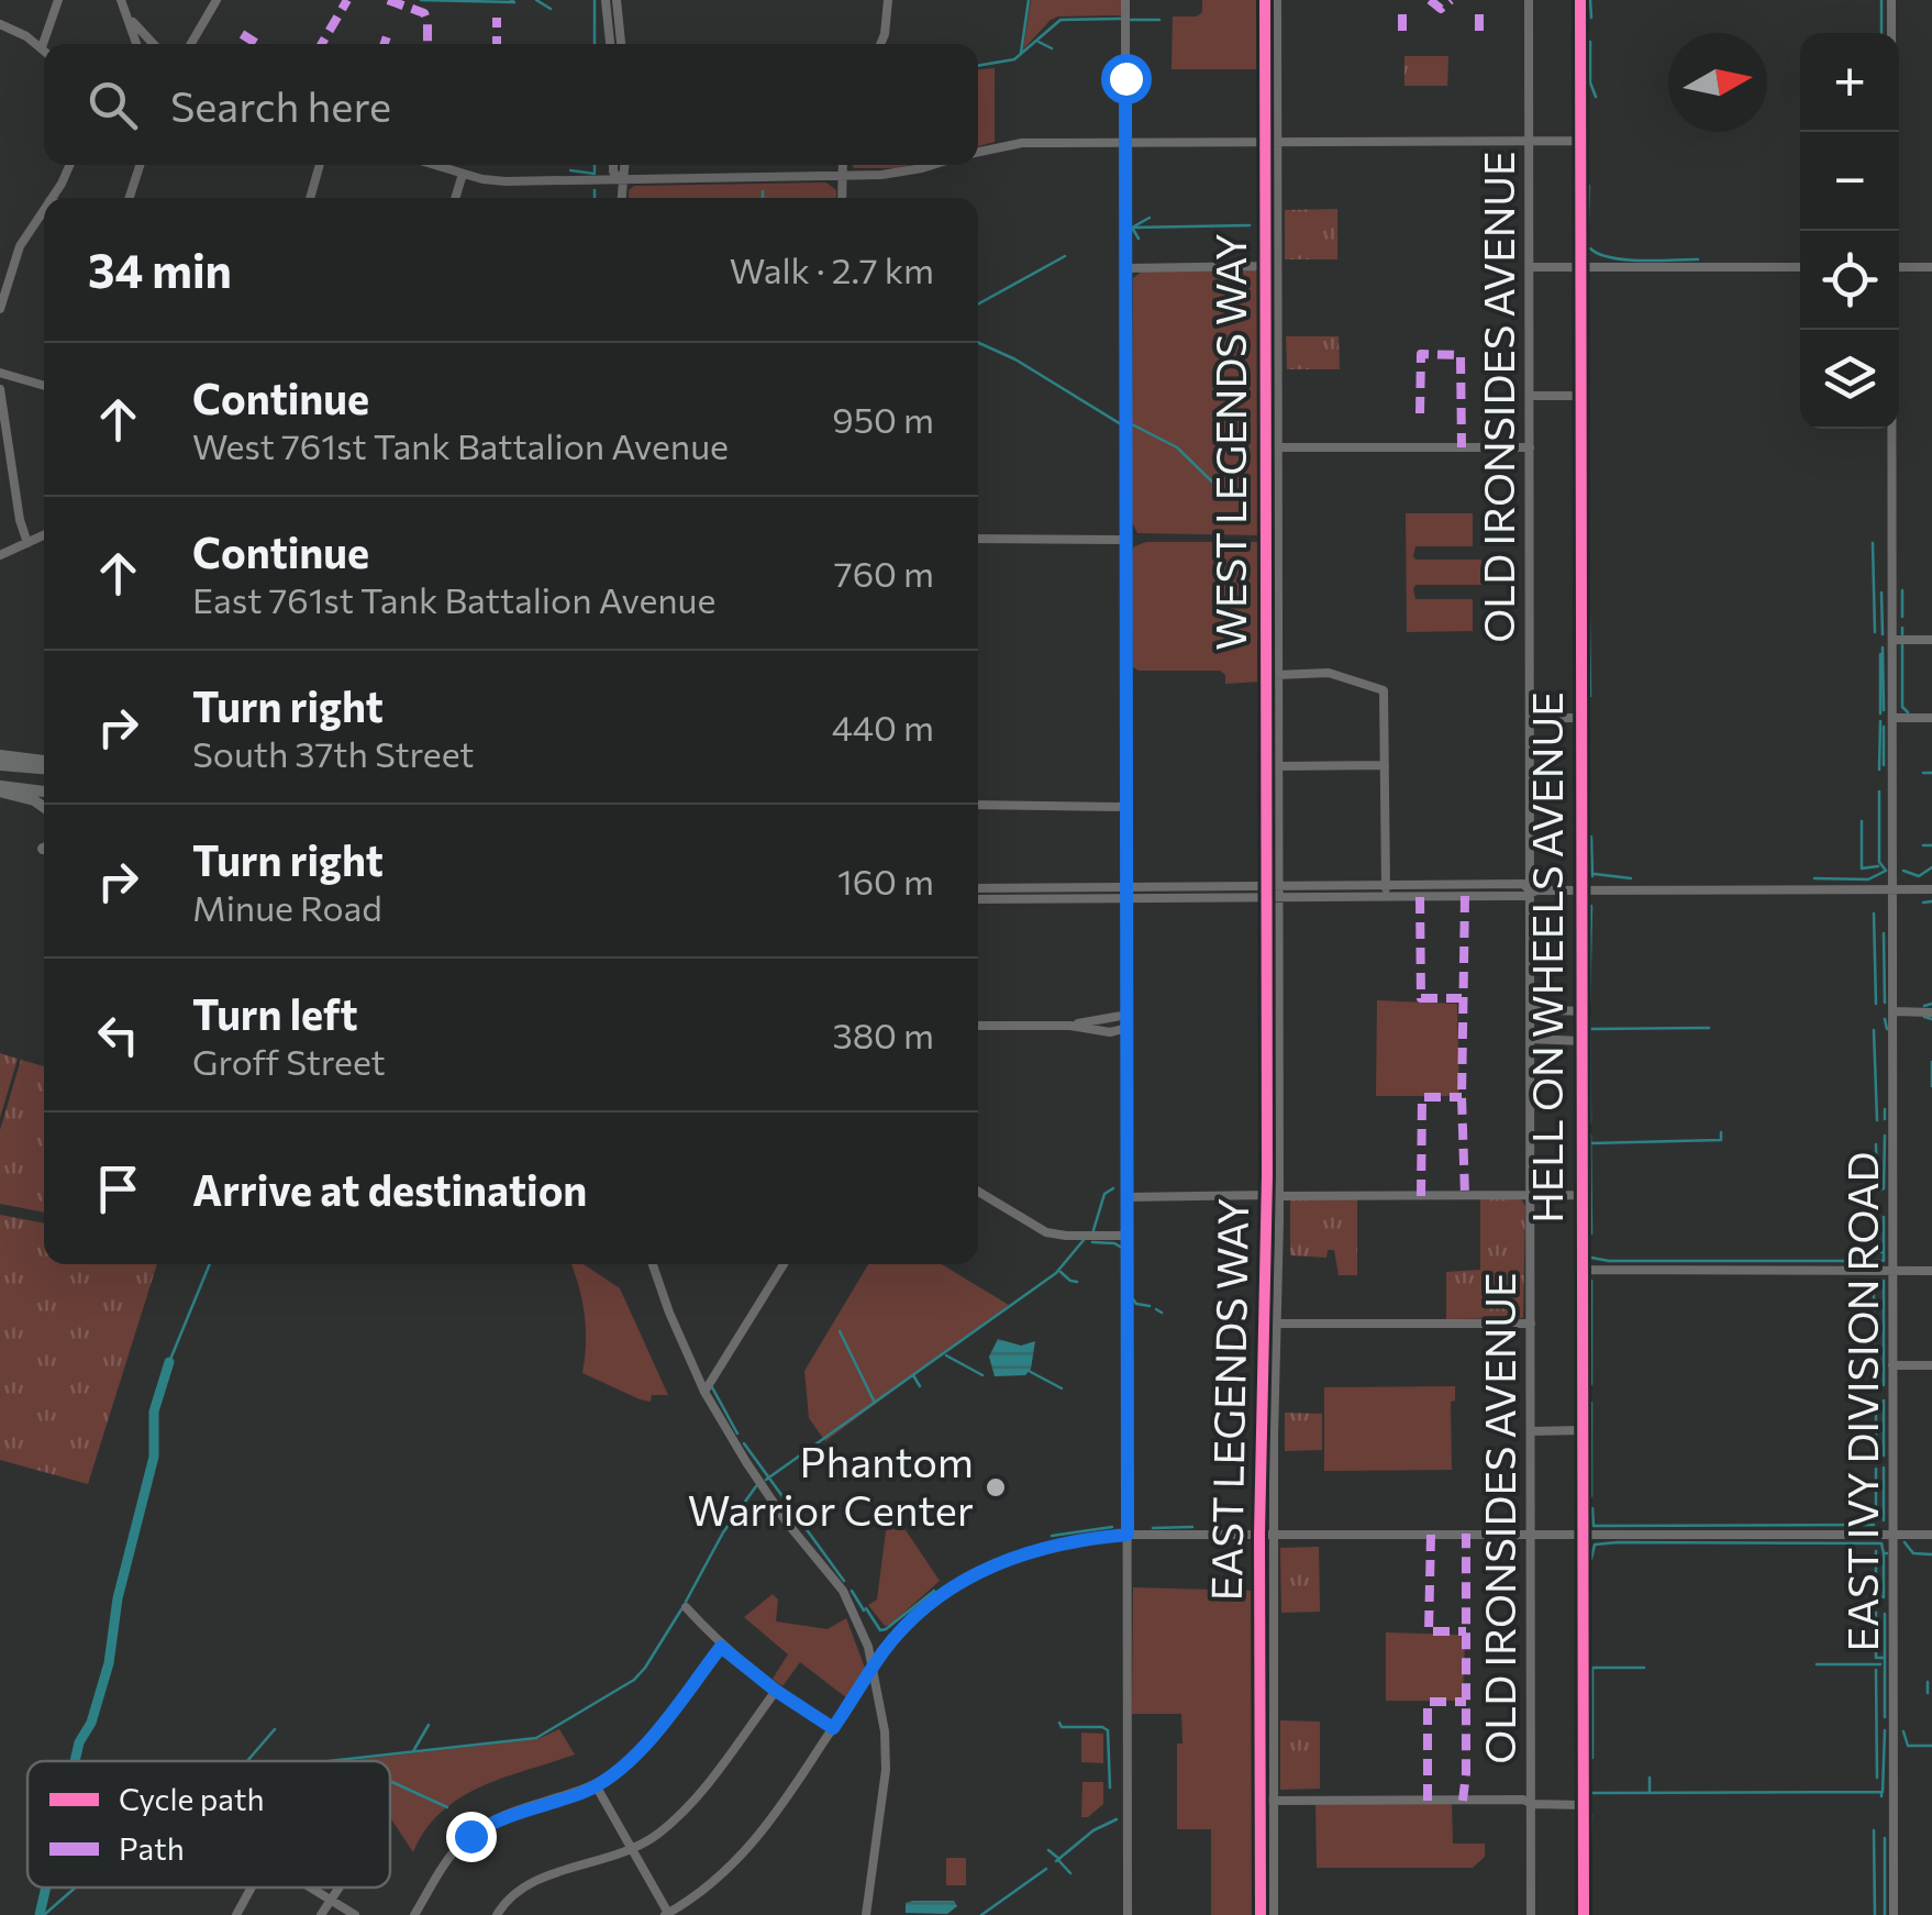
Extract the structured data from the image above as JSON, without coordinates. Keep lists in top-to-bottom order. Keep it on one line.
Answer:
{"streets":{"street":["OLD IRONSIDES AVENUE","WEST LEGENDS WAY","HELL ON WHEELS AVENUE","EAST LEGENDS WAY","EAST IVY DIVISION ROAD"]},"crossings":[["WEST LEGENDS WAY","EAST LEGENDS WAY"]],"places":["Phantom Warrior Center"],"legend":["Cycle path","Path"],"north":"right","page":{"map_buttons":["+","−"],"search":"Search here","heading":["34 min","Walk · 2.7 km"],"list":[["Continue","West 761st Tank Battalion Avenue","950 m"],["Continue","East 761st Tank Battalion Avenue","760 m"],["Turn right","South 37th Street","440 m"],["Turn right","Minue Road","160 m"],["Turn left","Groff Street","380 m"],"Arrive at destination"]}}
